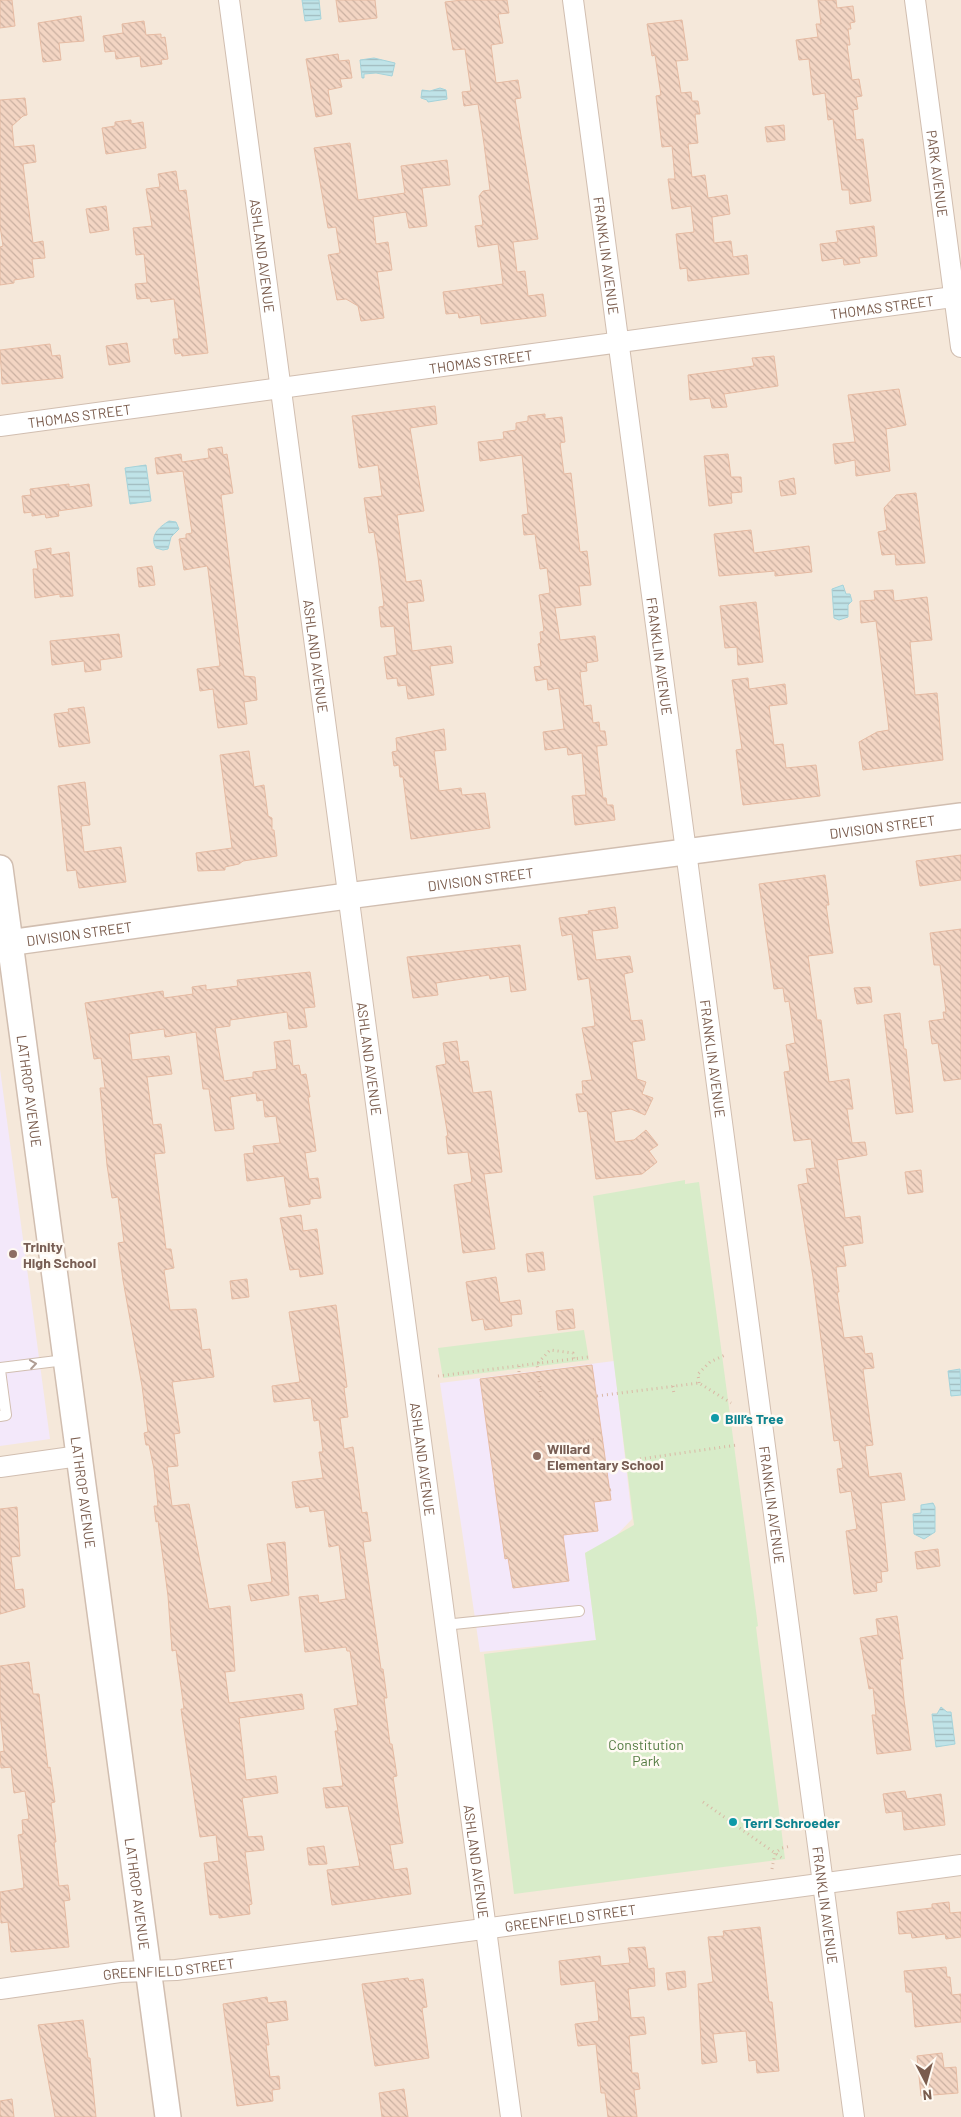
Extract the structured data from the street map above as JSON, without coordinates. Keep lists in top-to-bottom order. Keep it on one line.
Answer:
{"streets":{"street":["PARK AVENUE","ASHLAND AVENUE","FRANKLIN AVENUE","THOMAS STREET","DIVISION STREET","LATHROP AVENUE","GREENFIELD STREET"]},"crossings":[["PARK AVENUE","THOMAS STREET"],["ASHLAND AVENUE","THOMAS STREET"],["ASHLAND AVENUE","DIVISION STREET"],["ASHLAND AVENUE","GREENFIELD STREET"],["FRANKLIN AVENUE","THOMAS STREET"],["FRANKLIN AVENUE","DIVISION STREET"],["FRANKLIN AVENUE","GREENFIELD STREET"],["DIVISION STREET","LATHROP AVENUE"],["LATHROP AVENUE","GREENFIELD STREET"]],"parks":["Constitution Park"],"places":["Trinity High School","Bill’s Tree","Willard Elementary School","Terri Schroeder"],"north":"bottom"}
